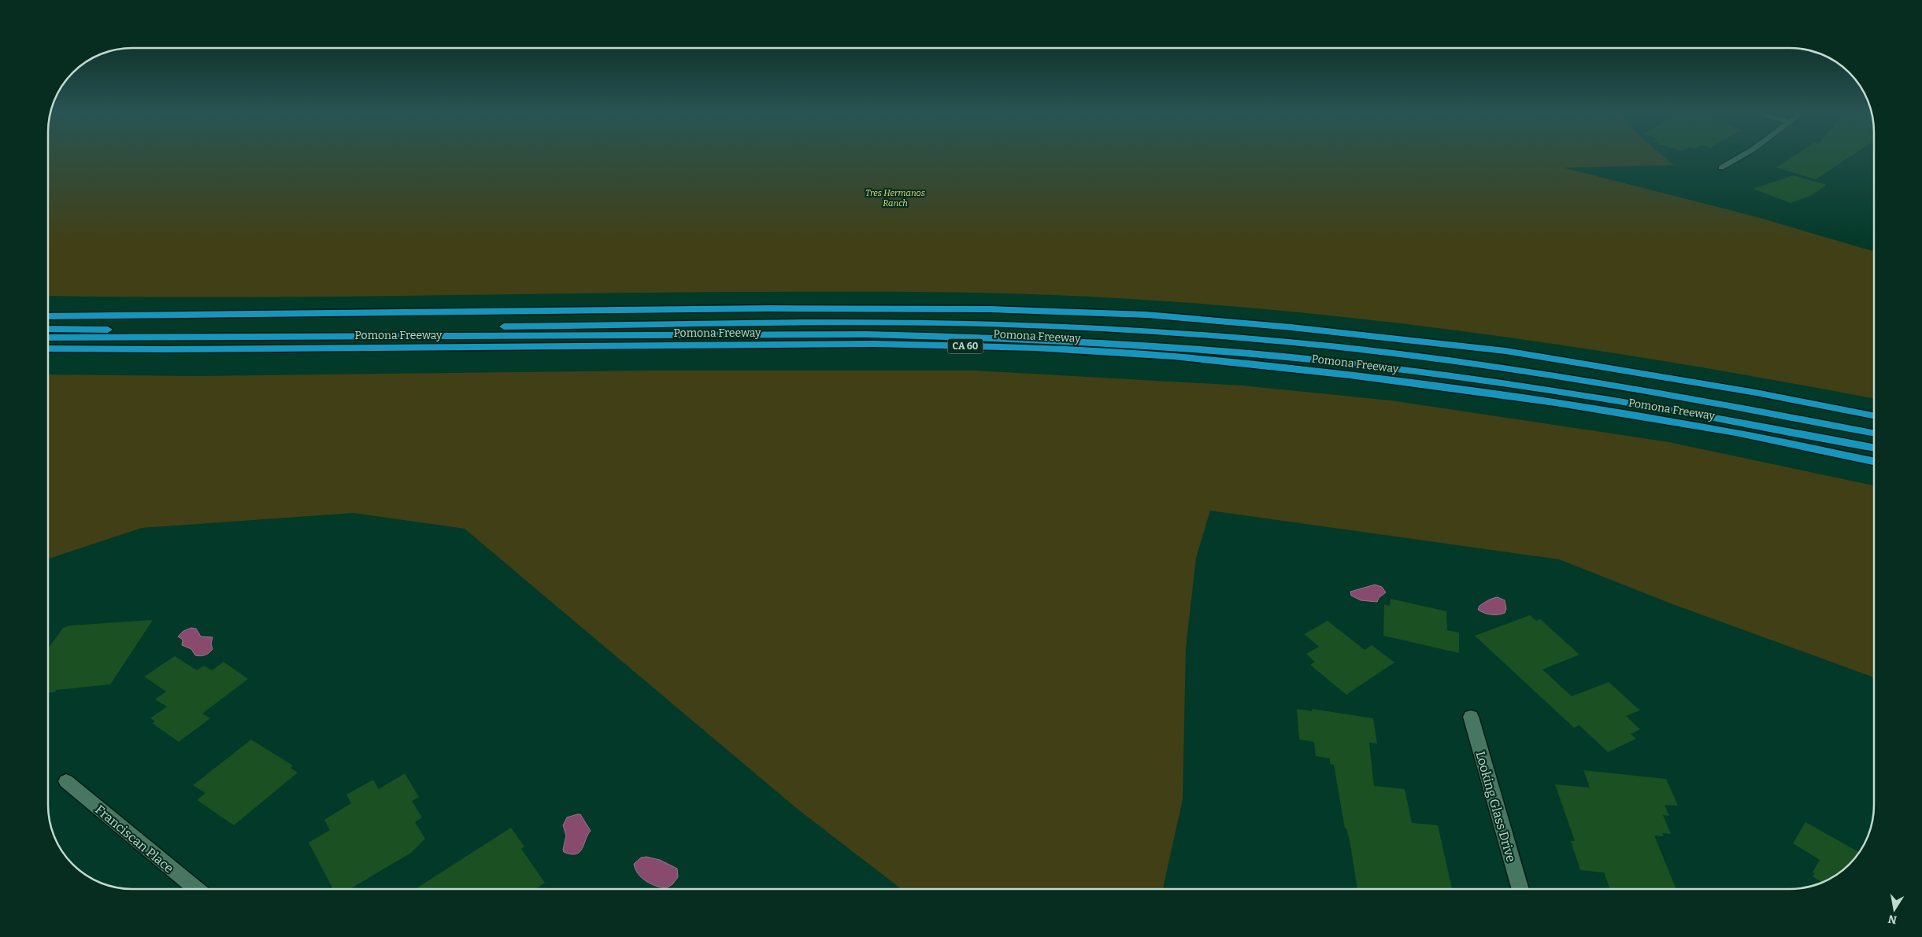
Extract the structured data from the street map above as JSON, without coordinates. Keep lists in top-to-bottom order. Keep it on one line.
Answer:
{"streets":{"highway":["Pomona Freeway","CA 60"],"street":["Looking Glass Drive","Franciscan Place"]},"parks":["Tres Hermanos Ranch"],"north":"bottom"}
